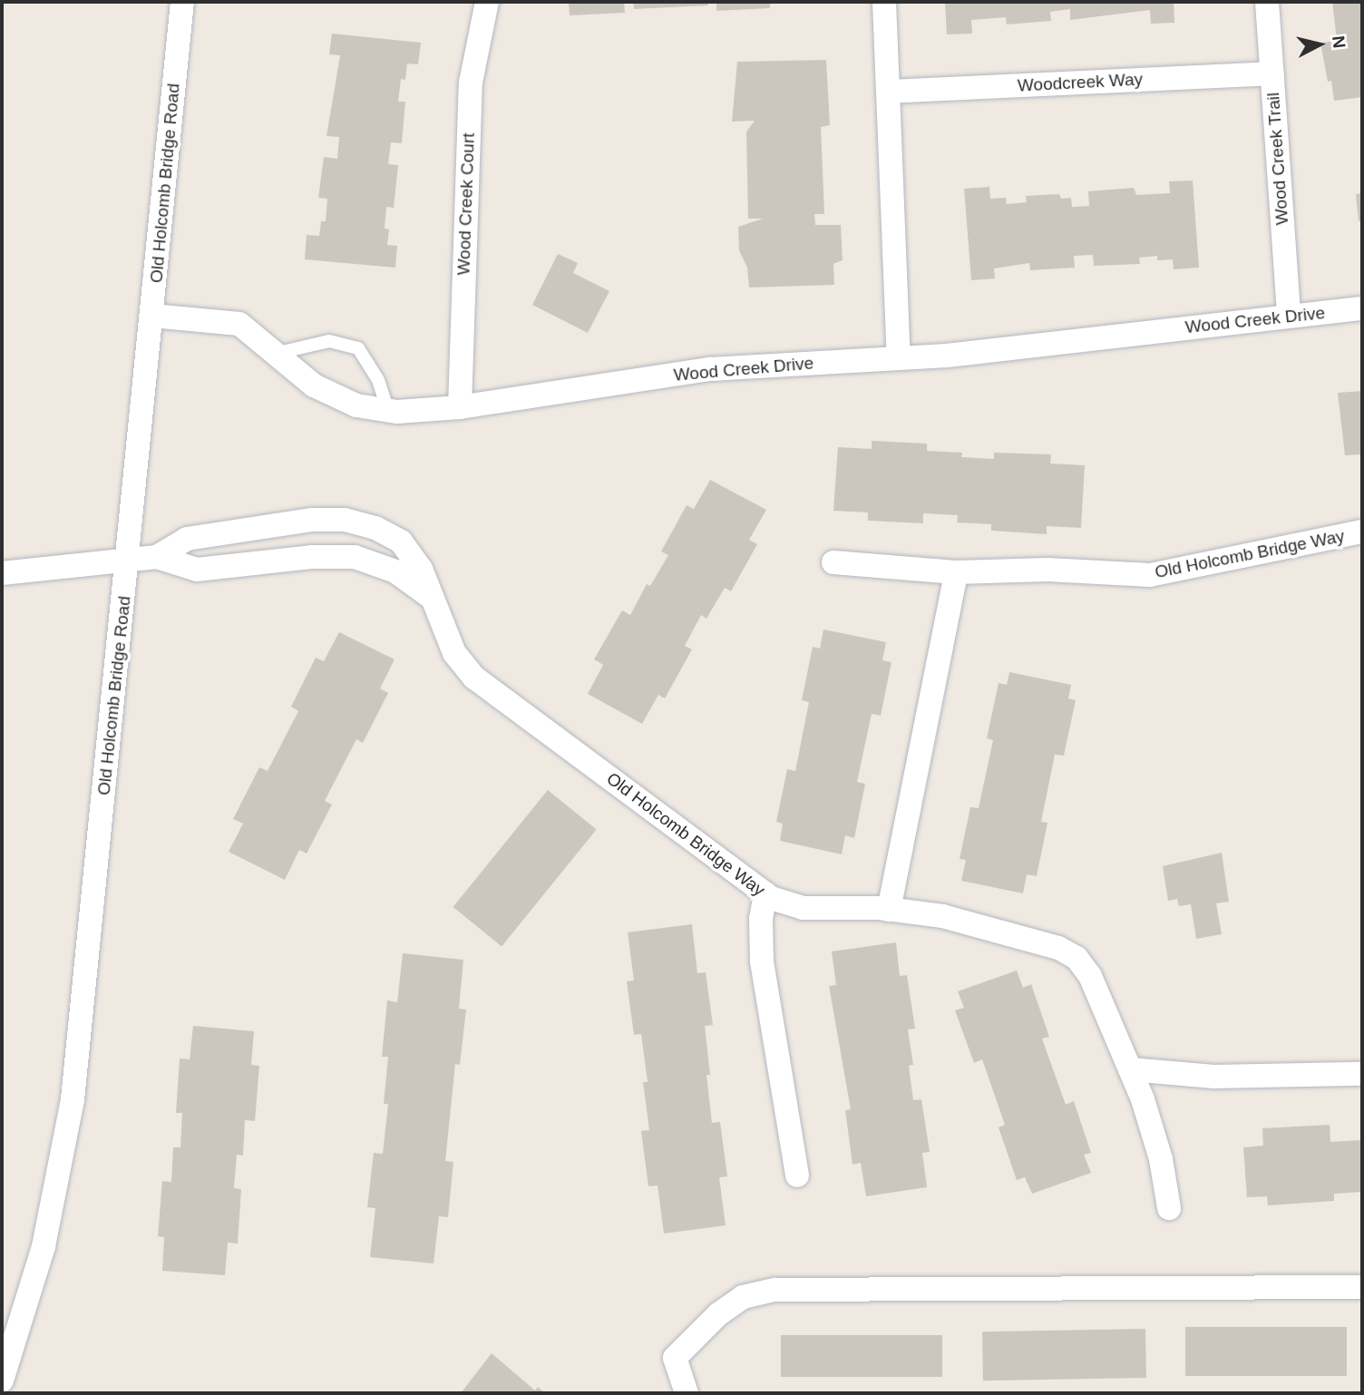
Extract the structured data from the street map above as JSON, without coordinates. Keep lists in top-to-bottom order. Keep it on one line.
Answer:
{"streets":{"street":["Woodcreek Way","Wood Creek Trail","Old Holcomb Bridge Road","Wood Creek Court","Wood Creek Drive","Old Holcomb Bridge Way"]},"crossings":[["Woodcreek Way","Wood Creek Trail"],["Wood Creek Trail","Wood Creek Drive"],["Old Holcomb Bridge Road","Wood Creek Drive"],["Old Holcomb Bridge Road","Old Holcomb Bridge Way"],["Wood Creek Court","Wood Creek Drive"]],"north":"right"}
